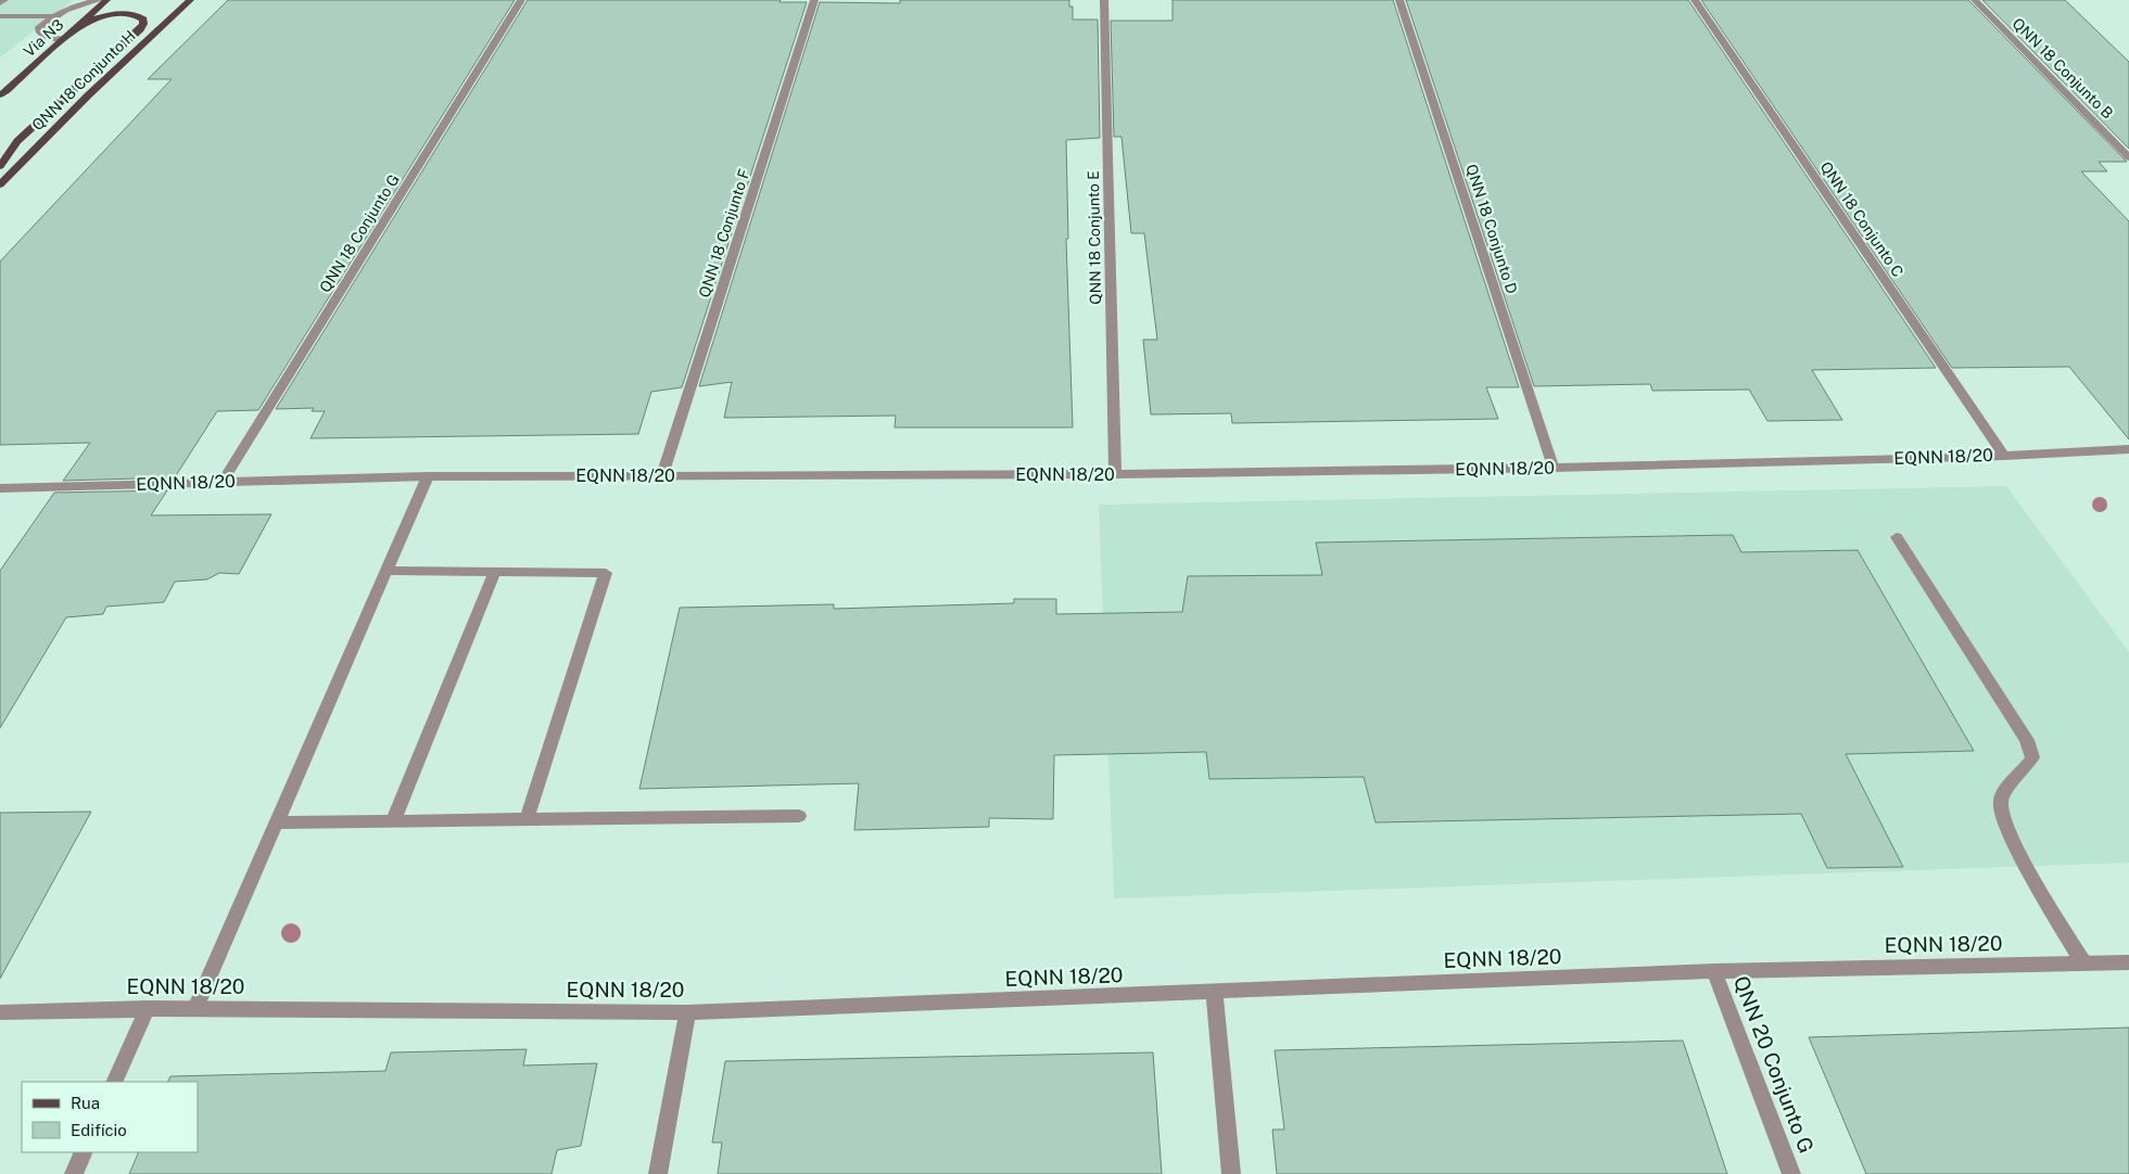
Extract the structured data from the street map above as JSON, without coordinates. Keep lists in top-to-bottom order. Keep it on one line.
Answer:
{"streets":{"main road":["Via N3","QNN 18 Conjunto H"],"street":["QNN 18 Conjunto B","QNN 18 Conjunto C","QNN 18 Conjunto D","QNN 18 Conjunto G","QNN 18 Conjunto F","QNN 18 Conjunto E","EQNN 18/20","QNN 20 Conjunto G"]},"crossings":[["QNN 18 Conjunto C","EQNN 18/20"],["QNN 18 Conjunto D","EQNN 18/20"],["QNN 18 Conjunto G","EQNN 18/20"],["QNN 18 Conjunto F","EQNN 18/20"],["QNN 18 Conjunto E","EQNN 18/20"],["EQNN 18/20","QNN 20 Conjunto G"]],"legend":["Rua","Edifício"]}
